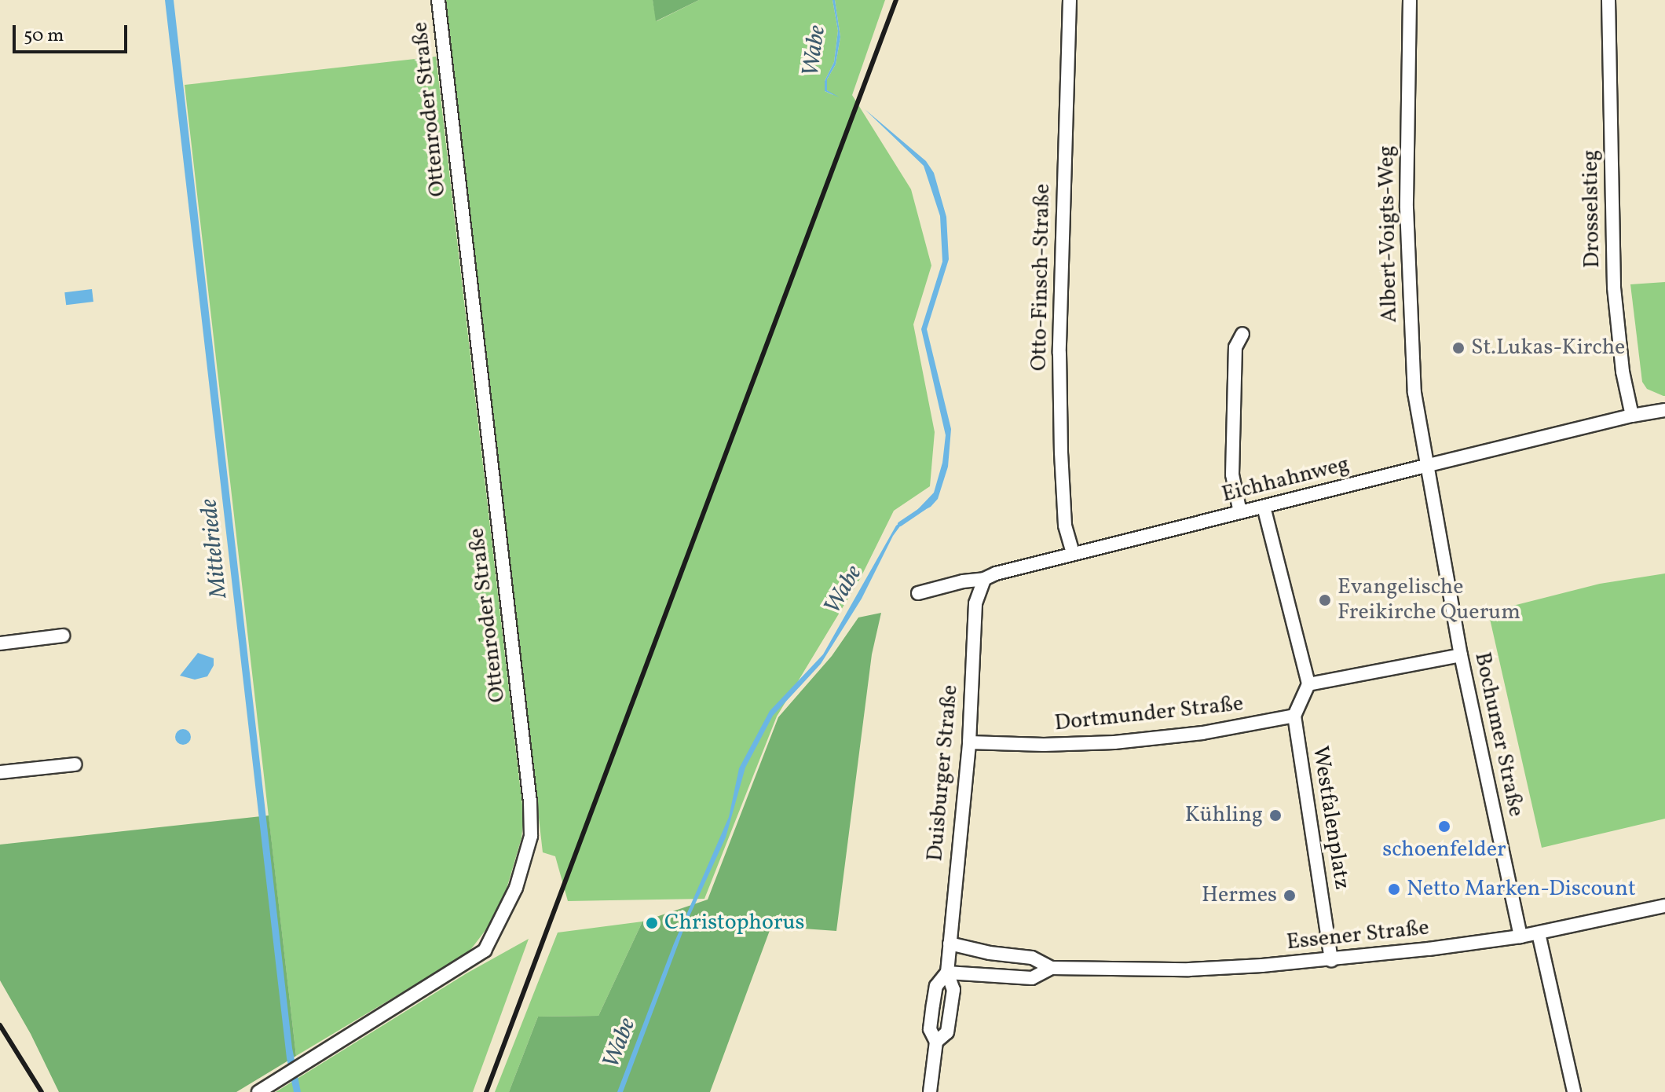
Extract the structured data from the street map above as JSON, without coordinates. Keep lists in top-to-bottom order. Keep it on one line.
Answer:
{"streets":{"street":["Ottenroder Straße","Drosselstieg","Albert-Voigts-Weg","Otto-Finsch-Straße","Eichhahnweg","Dortmunder Straße","Bochumer Straße","Duisburger Straße","Westfalenplatz","Essener Straße"]},"crossings":[["Drosselstieg","Eichhahnweg"],["Albert-Voigts-Weg","Eichhahnweg"],["Albert-Voigts-Weg","Bochumer Straße"],["Otto-Finsch-Straße","Eichhahnweg"],["Eichhahnweg","Bochumer Straße"],["Eichhahnweg","Duisburger Straße"],["Dortmunder Straße","Duisburger Straße"],["Dortmunder Straße","Westfalenplatz"],["Bochumer Straße","Essener Straße"],["Duisburger Straße","Essener Straße"],["Westfalenplatz","Essener Straße"]],"water":["Wabe","Mittelriede"],"places":["St.Lukas-Kirche","Evangelische Freikirche Querum","Kühling","schoenfelder","Netto Marken-Discount","Hermes","Christophorus"],"scale_bar":"50 m"}
